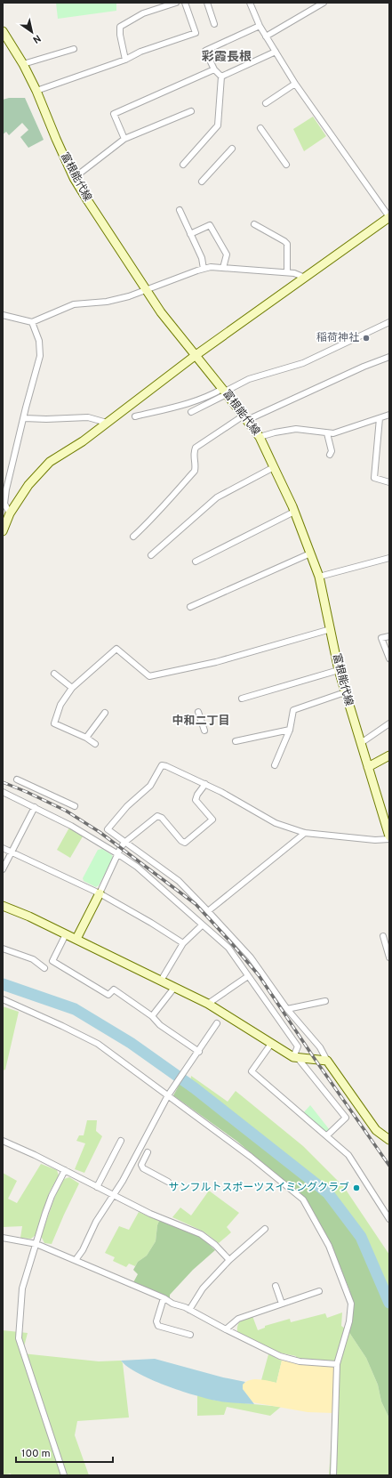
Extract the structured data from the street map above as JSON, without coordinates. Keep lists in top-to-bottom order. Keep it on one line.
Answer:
{"streets":{"street":["富根能代線"]},"districts":["彩霞長根","中和二丁目"],"places":["稲荷神社","サンフルトスポーツスイミングクラブ"],"scale_bar":"100 m","north":"bottom right"}
